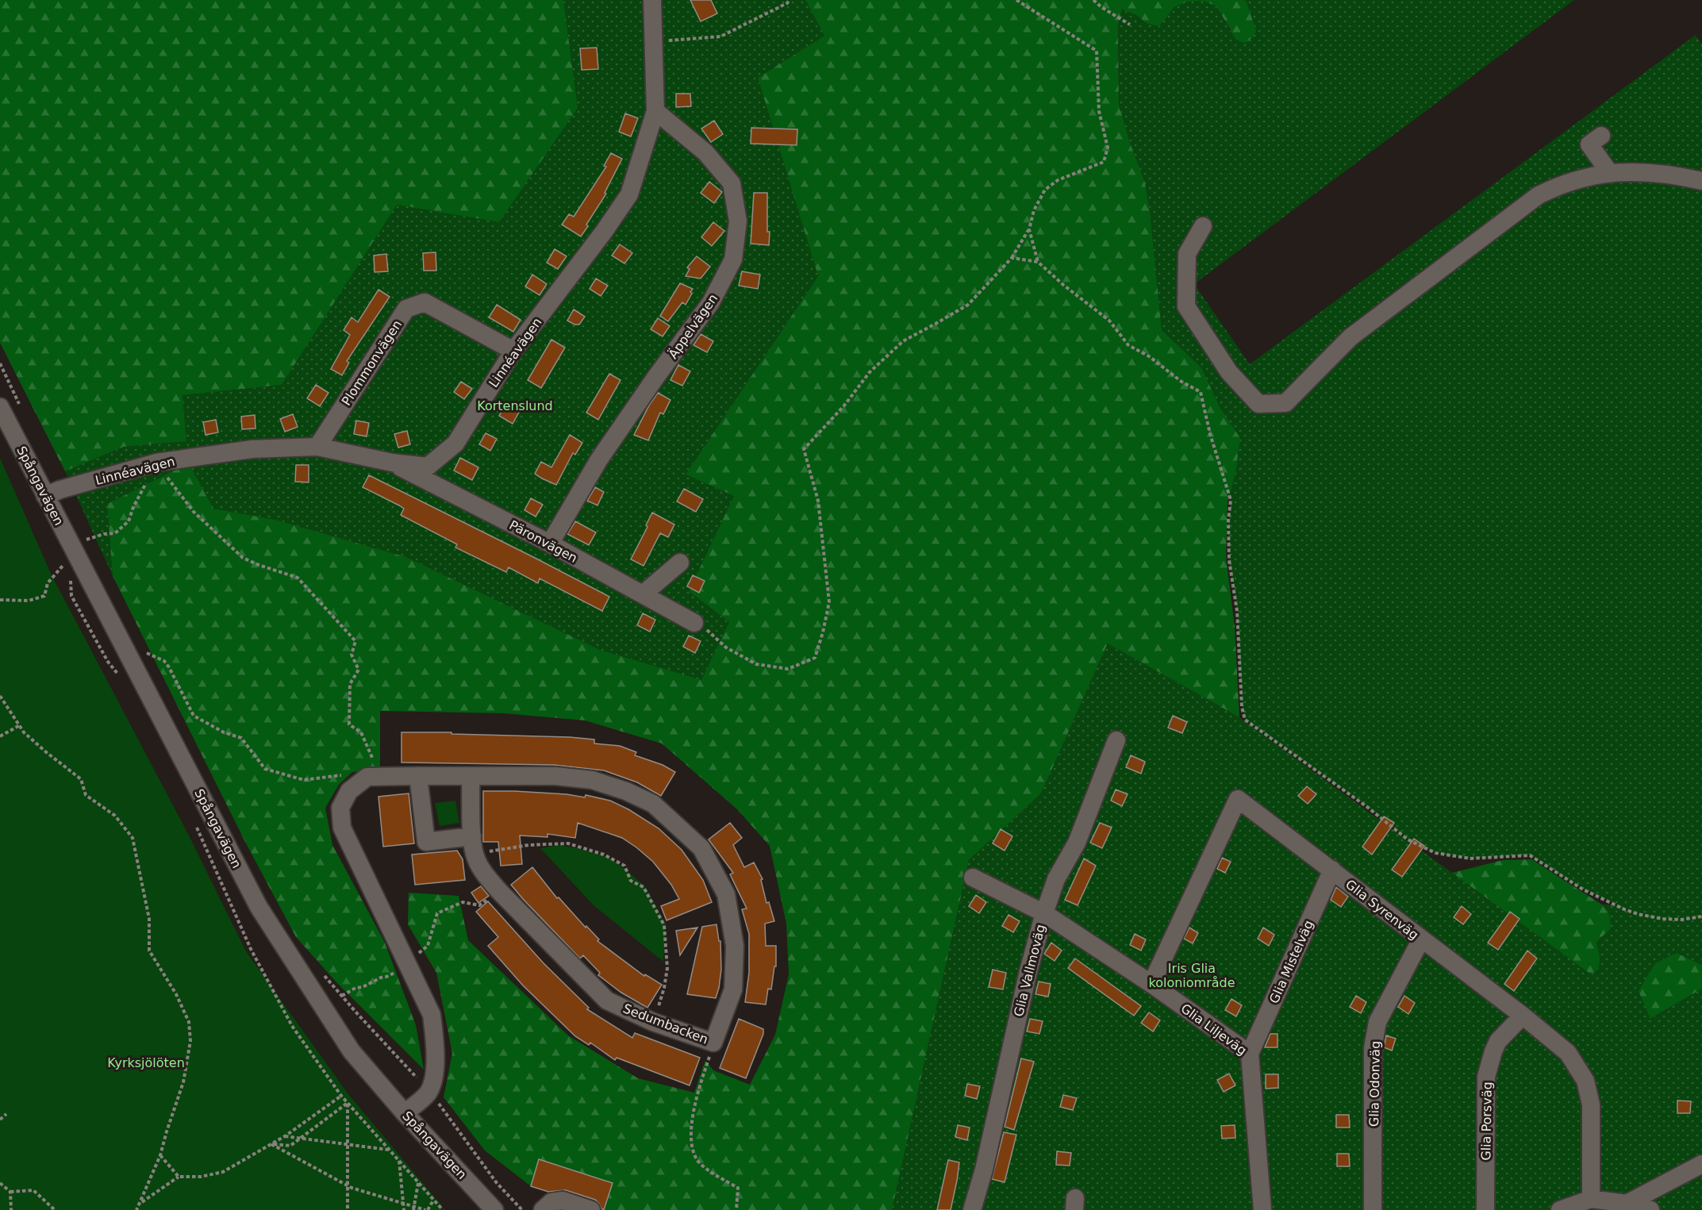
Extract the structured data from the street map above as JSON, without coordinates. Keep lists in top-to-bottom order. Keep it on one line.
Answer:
{"streets":{"street":["Äppelvägen","Linnéavägen","Plommonvägen","Spångavägen","Päronvägen","Glia Syrenväg","Glia Mistelväg","Glia Vallmoväg","Sedumbacken","Glia Liljeväg","Glia Odonväg","Glia Porsväg"]},"crossings":[["Äppelvägen","Linnéavägen"],["Äppelvägen","Päronvägen"],["Linnéavägen","Plommonvägen"],["Linnéavägen","Spångavägen"],["Linnéavägen","Päronvägen"],["Glia Syrenväg","Glia Mistelväg"],["Glia Syrenväg","Glia Liljeväg"],["Glia Syrenväg","Glia Odonväg"],["Glia Syrenväg","Glia Porsväg"],["Glia Mistelväg","Glia Liljeväg"],["Glia Vallmoväg","Glia Liljeväg"]],"parks":["Kortenslund","Iris Glia koloniområde","Kyrksjölöten"]}
